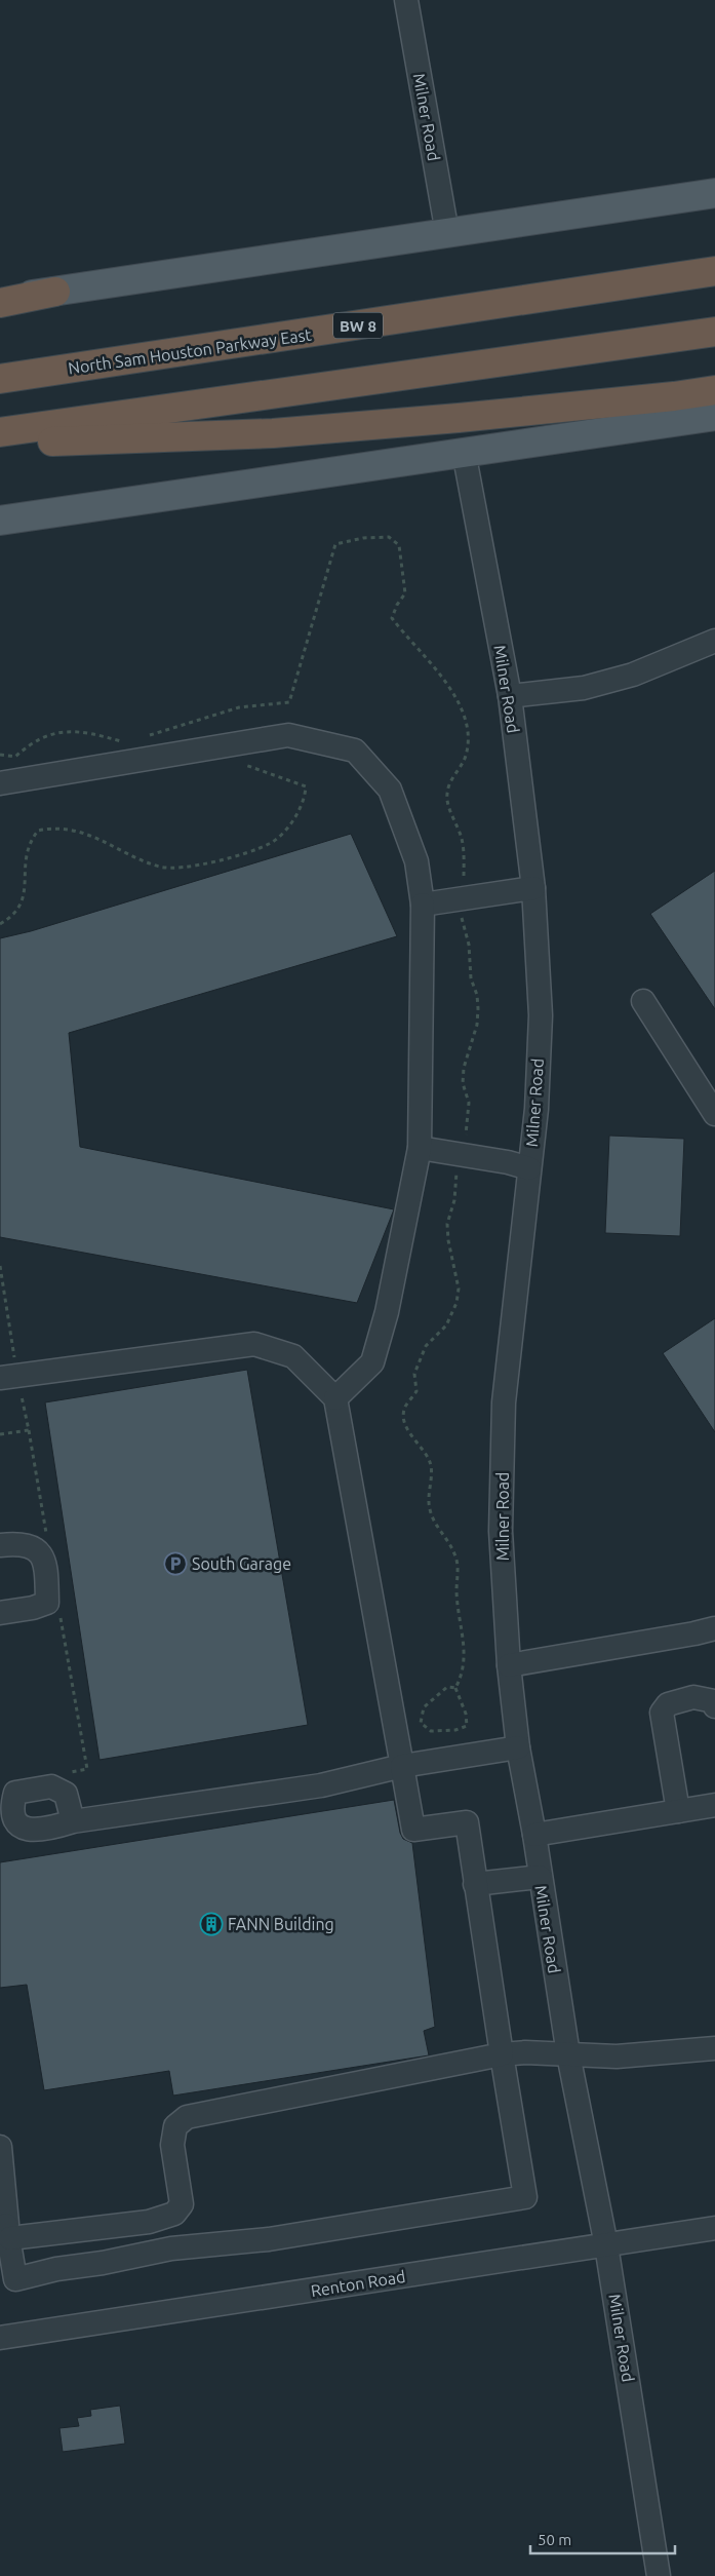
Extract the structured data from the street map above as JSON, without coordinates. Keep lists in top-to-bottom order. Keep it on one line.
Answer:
{"streets":{"highway":["BW 8","North Sam Houston Parkway East"],"street":["Milner Road","Renton Road"]},"crossings":[["Milner Road","Renton Road"]],"places":{"parking":["South Garage"],"building":["FANN Building"]},"scale_bar":"50 m"}
